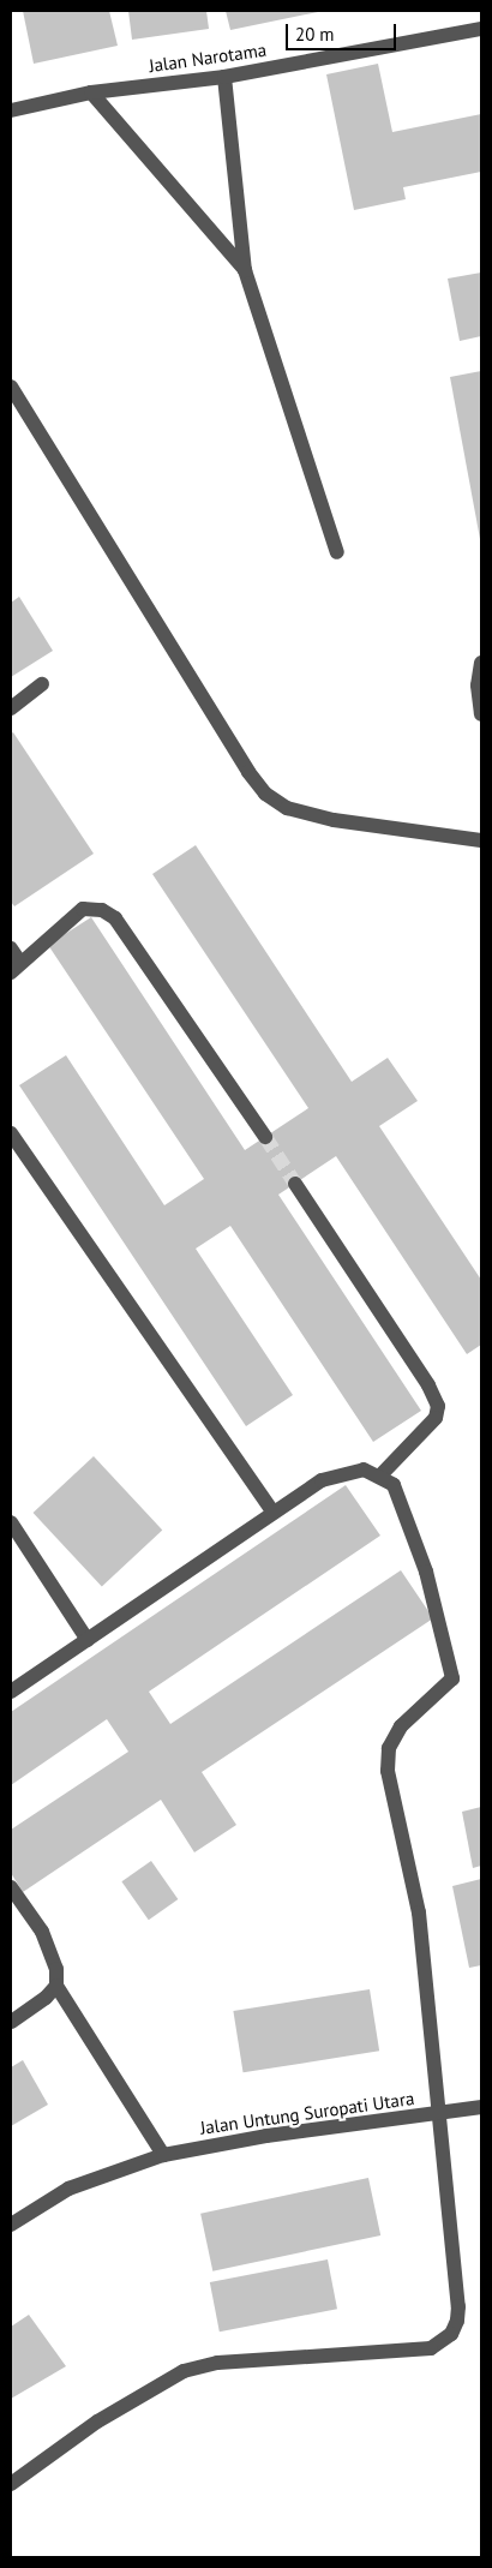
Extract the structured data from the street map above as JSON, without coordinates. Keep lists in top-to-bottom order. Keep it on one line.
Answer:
{"streets":{"street":["Jalan Narotama","Jalan Untung Suropati Utara"]},"scale_bar":"20 m"}
